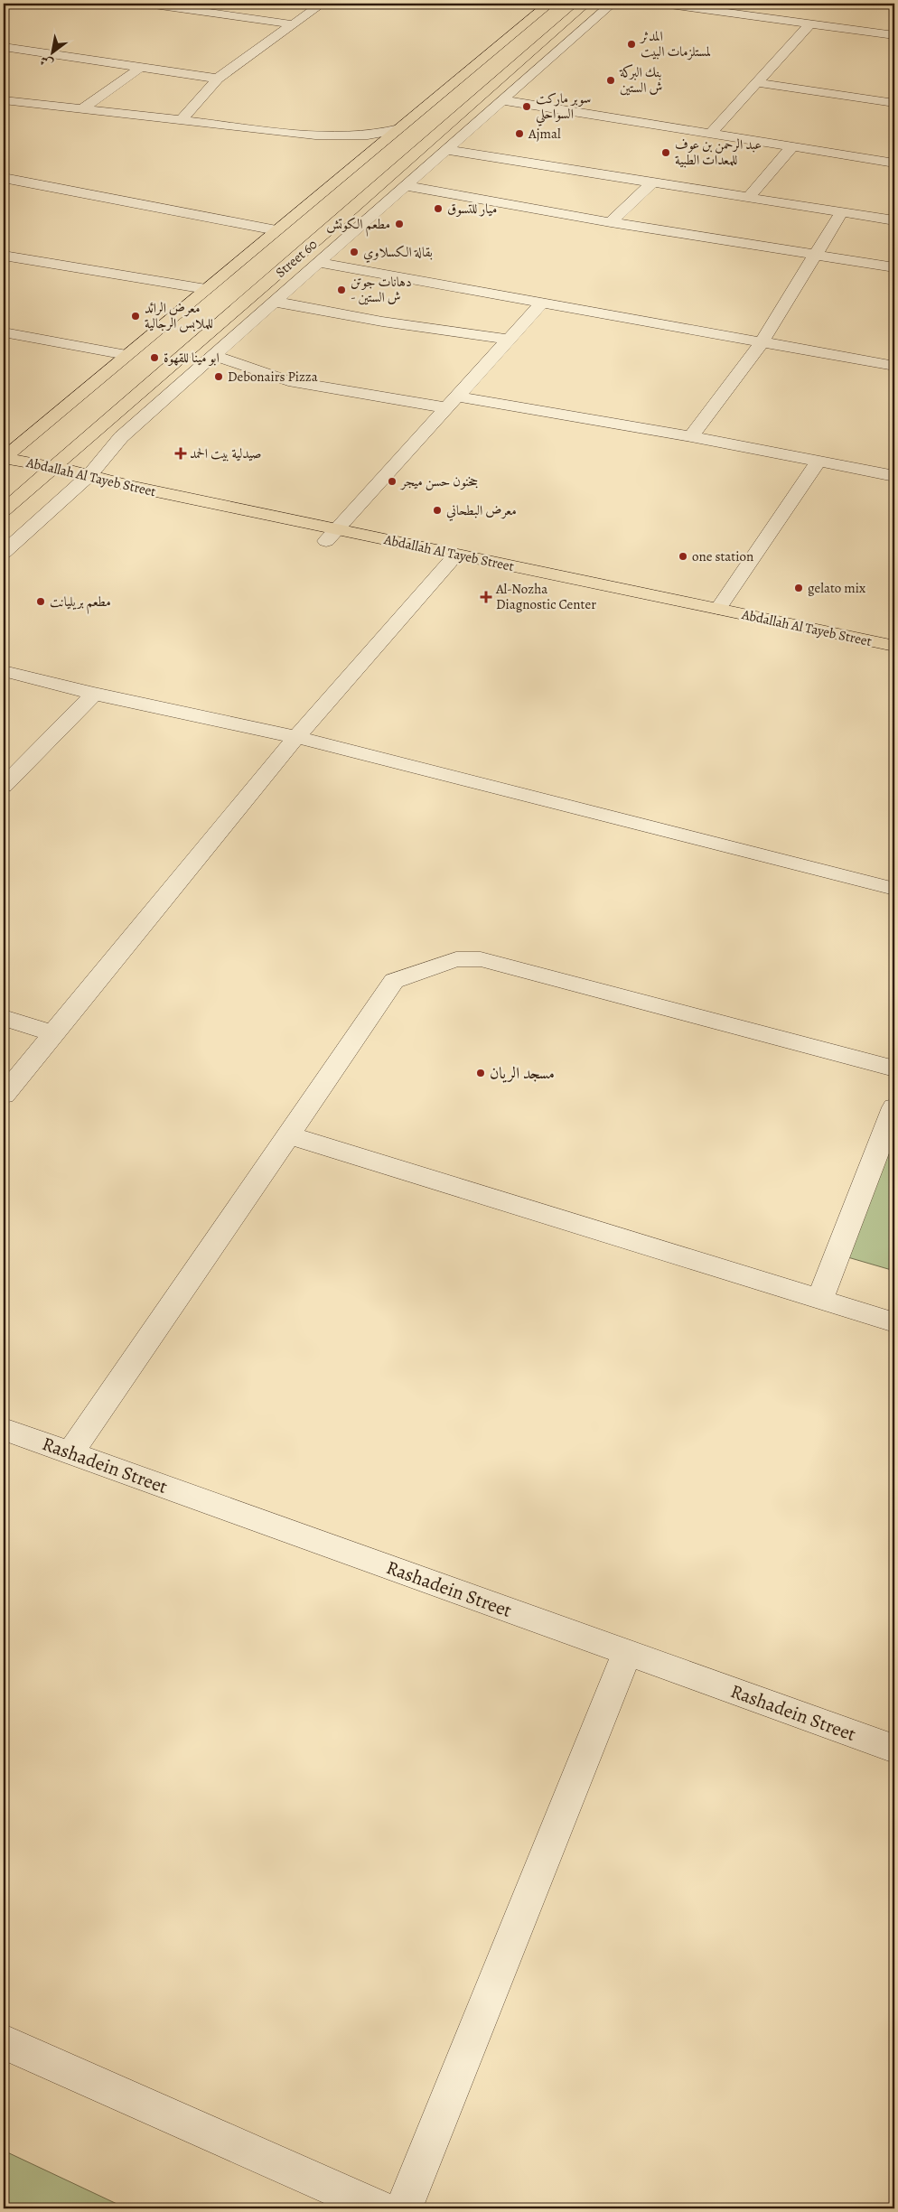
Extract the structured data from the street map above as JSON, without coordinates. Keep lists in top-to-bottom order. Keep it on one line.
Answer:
{"streets":{"main road":["Street 60","Abdallah Al Tayeb Street"],"street":["Rashadein Street"]},"crossings":[["Street 60","Abdallah Al Tayeb Street"]],"places":{"other":["المدثر لمستلزمات البيت","بنك البركة ش الستين","سوبر ماركت السواحلي","Ajmal","عبد الرحمن بن عوف للمعدات الطبية","ميار للتسوق","مطعم الكوتش","بقالة الكسلاوي","دهانات جوتن - ش الستين","معرض الرائد للملابس الرجالية","ابو مينا للقهوة","Debonairs Pizza","جخنون حسن ميجر","معرض البطحاني","one station","gelato mix","مطعم بريليانت","مسجد الريان"],"health":["صيدلية بيت الحمد","Al-Nozha Diagnostic Center"]},"north":"bottom left"}
